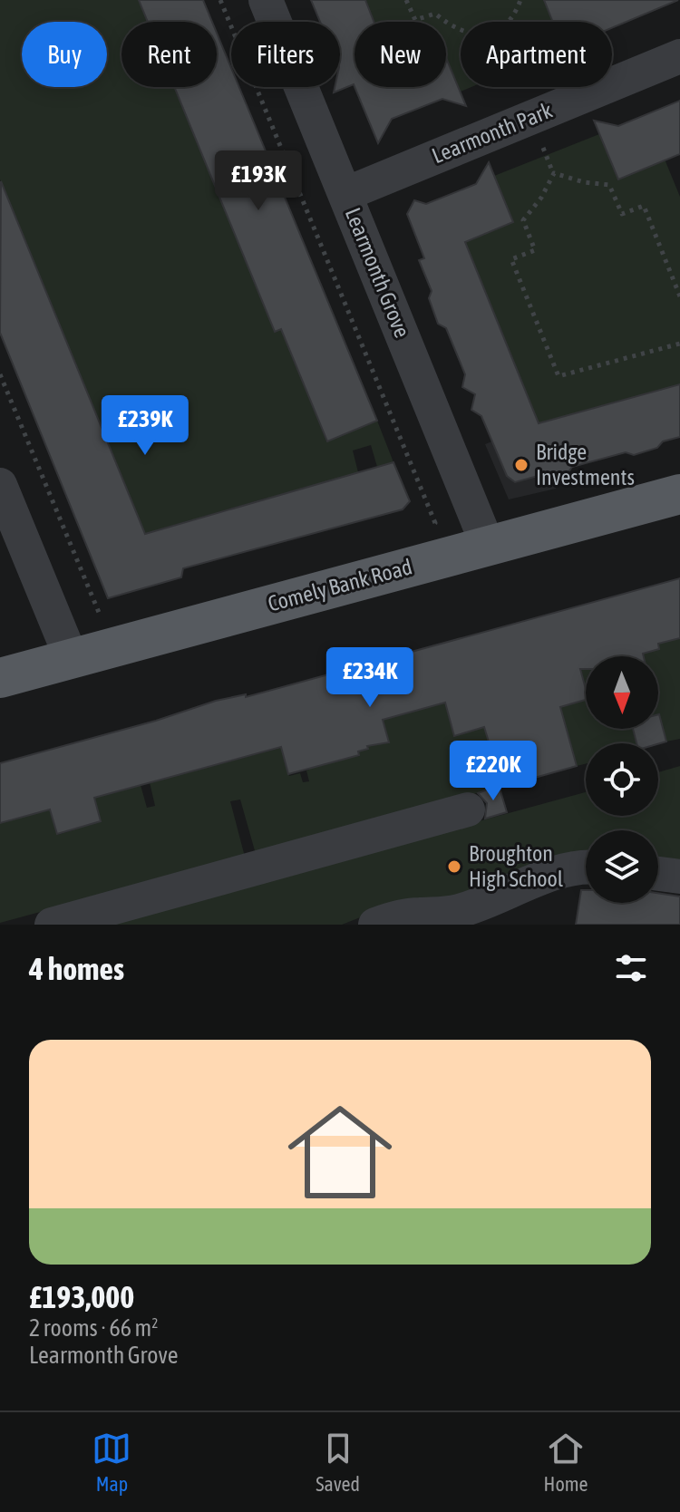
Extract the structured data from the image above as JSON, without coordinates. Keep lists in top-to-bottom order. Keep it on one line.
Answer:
{"streets":{"main road":["Comely Bank Road"],"street":["Learmonth Park","Learmonth Grove"]},"crossings":[["Learmonth Park","Learmonth Grove"],["Learmonth Grove","Comely Bank Road"]],"places":["Bridge Investments","Broughton High School"],"north":"bottom","page":{"chip":["Buy","Rent","Filters","New","Apartment"],"price":["£193K","£239K","£234K","£220K"],"heading":"4 homes","list":[{"name":"£193,000","note":"2 rooms · 66 m² · Learmonth Grove"}],"tabs":["Map","Saved","Home"]}}
